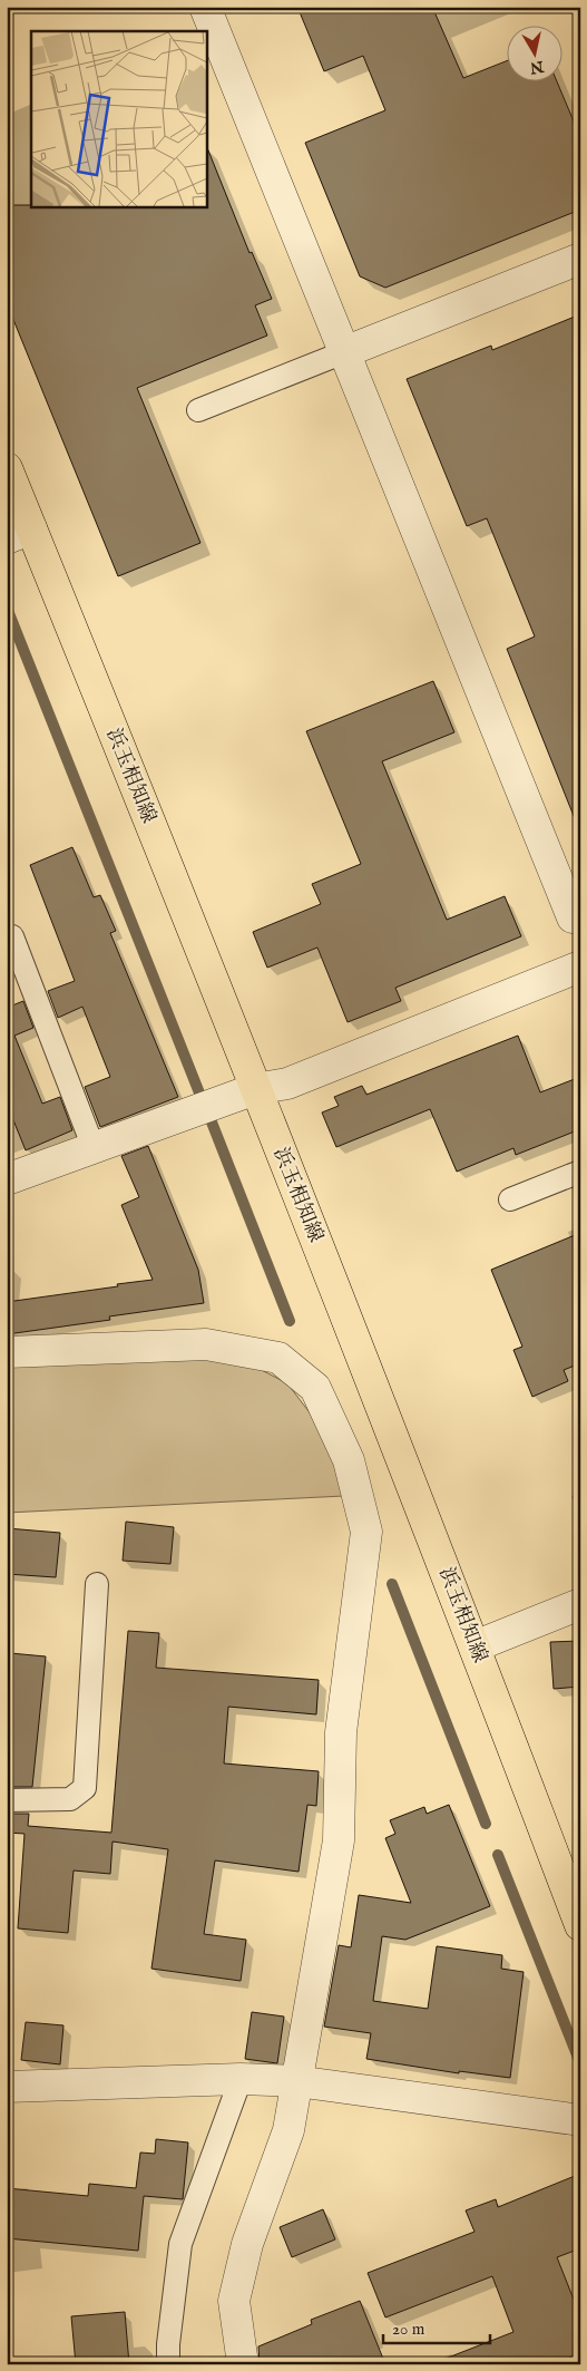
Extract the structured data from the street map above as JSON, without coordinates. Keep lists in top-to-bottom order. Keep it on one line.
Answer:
{"streets":{"main road":["浜玉相知線"]},"scale_bar":"20 m","north":"bottom"}
